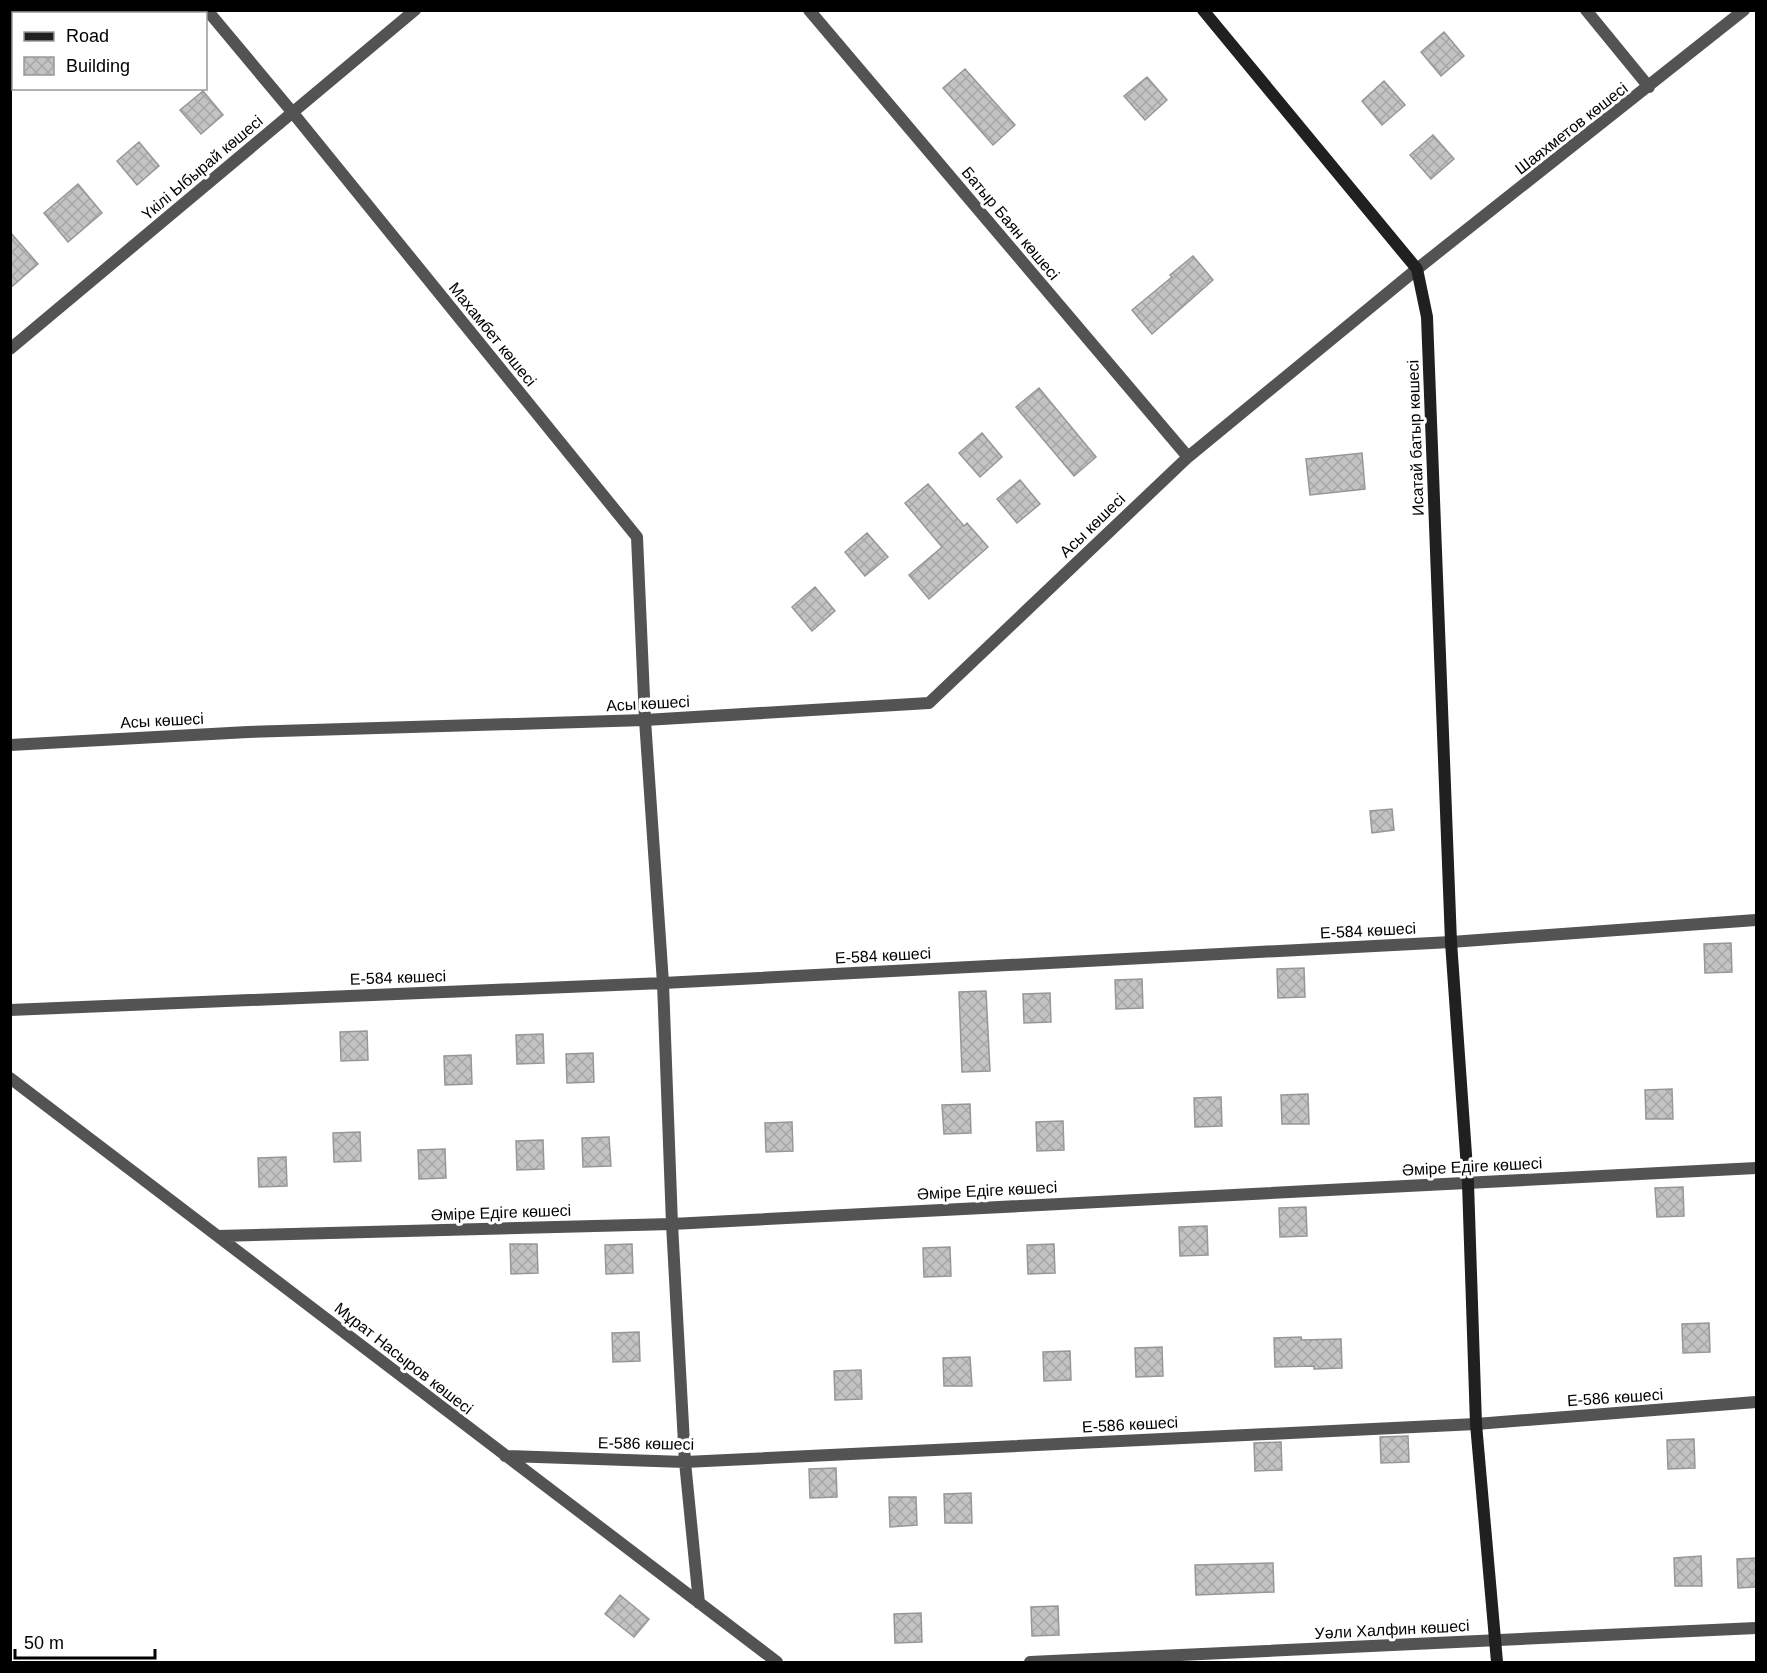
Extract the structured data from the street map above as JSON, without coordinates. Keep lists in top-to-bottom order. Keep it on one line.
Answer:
{"streets":{"street":["Шаяхметов көшесі","Үкілі Ыбырай көшесі","Батыр Баян көшесі","Махамбет көшесі","Исатай батыр көшесі","Асы көшесі","Е-584 көшесі","Әміре Едіге көшесі","Мұрат Насыров көшесі","Е-586 көшесі","Уәли Халфин көшесі"]},"crossings":[["Шаяхметов көшесі","Батыр Баян көшесі"],["Шаяхметов көшесі","Исатай батыр көшесі"],["Шаяхметов көшесі","Асы көшесі"],["Үкілі Ыбырай көшесі","Махамбет көшесі"],["Батыр Баян көшесі","Асы көшесі"],["Махамбет көшесі","Асы көшесі"],["Махамбет көшесі","Е-584 көшесі"],["Махамбет көшесі","Әміре Едіге көшесі"],["Махамбет көшесі","Мұрат Насыров көшесі"],["Махамбет көшесі","Е-586 көшесі"],["Исатай батыр көшесі","Е-584 көшесі"],["Исатай батыр көшесі","Әміре Едіге көшесі"],["Исатай батыр көшесі","Е-586 көшесі"],["Исатай батыр көшесі","Уәли Халфин көшесі"],["Әміре Едіге көшесі","Мұрат Насыров көшесі"],["Мұрат Насыров көшесі","Е-586 көшесі"]],"legend":["Road","Building"],"scale_bar":"50 m"}
